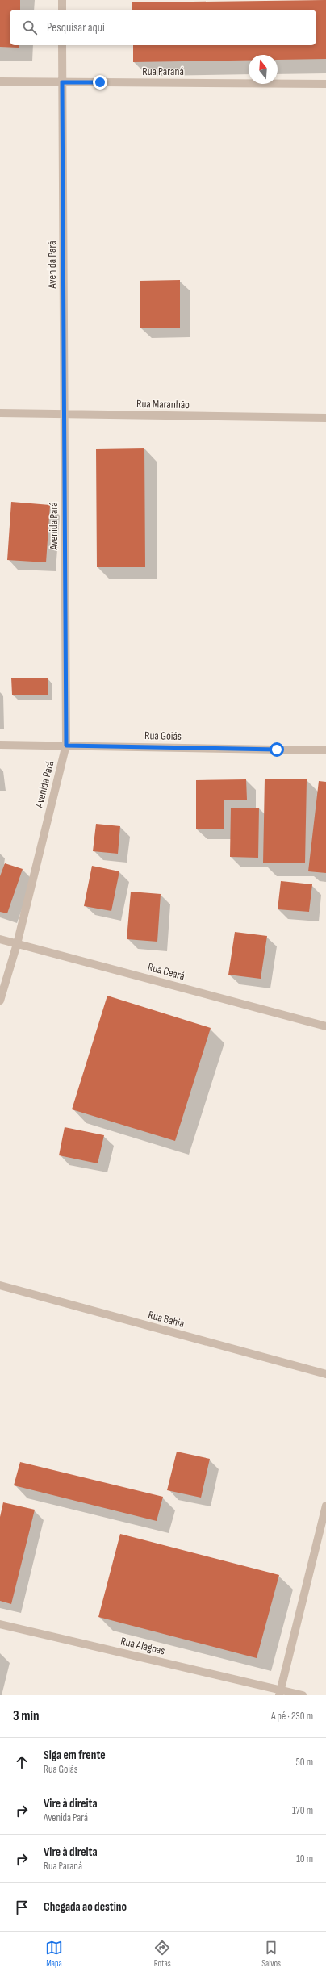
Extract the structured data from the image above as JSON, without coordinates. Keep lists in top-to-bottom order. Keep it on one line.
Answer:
{"streets":{"street":["Rua Paraná","Avenida Pará","Rua Maranhão","Rua Goiás","Rua Ceará","Rua Bahia","Rua Alagoas"]},"crossings":[["Rua Paraná","Avenida Pará"],["Avenida Pará","Rua Maranhão"],["Avenida Pará","Rua Goiás"],["Avenida Pará","Rua Ceará"]],"north":"top","page":{"search":"Pesquisar aqui","heading":["3 min","A pé · 230 m"],"list":[["Siga em frente","Rua Goiás","50 m"],["Vire à direita","Avenida Pará","170 m"],["Vire à direita","Rua Paraná","10 m"],"Chegada ao destino"],"nav":["Mapa","Rotas","Salvos"]}}
